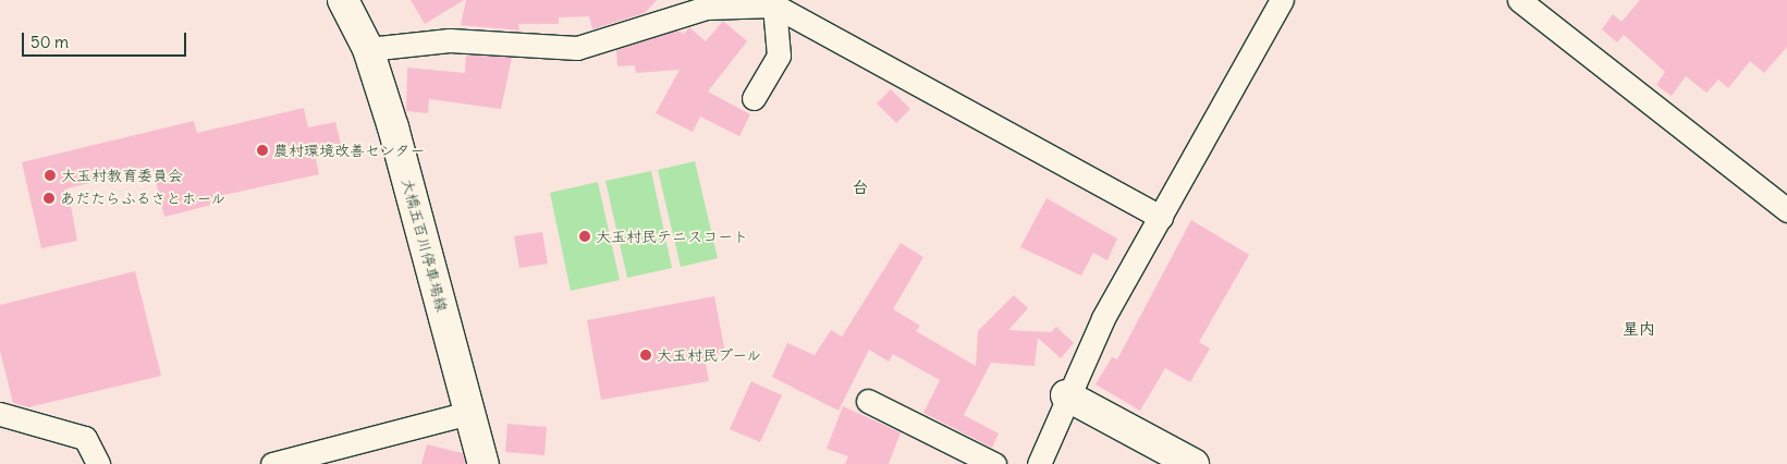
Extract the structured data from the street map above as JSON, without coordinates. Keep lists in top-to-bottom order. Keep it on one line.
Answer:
{"streets":{"main road":["大橋五百川停車場線"]},"districts":["台","星内"],"places":["農村環境改善センター","大玉村教育委員会","あだたらふるさとホール","大玉村民テニスコート","大玉村民プール"],"scale_bar":"50 m"}
